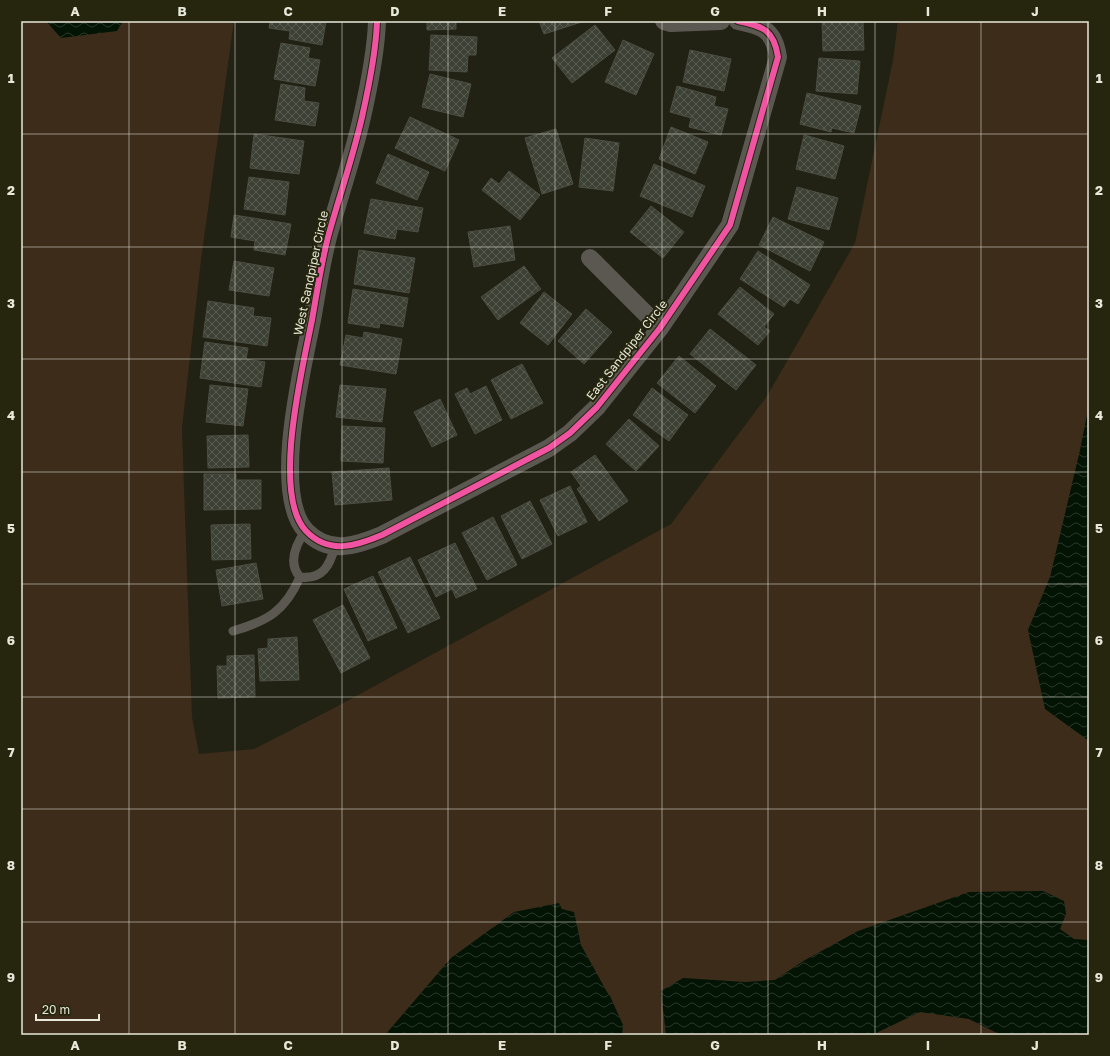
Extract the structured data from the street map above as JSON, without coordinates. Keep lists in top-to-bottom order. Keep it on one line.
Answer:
{"streets":{"street":["West Sandpiper Circle","East Sandpiper Circle"]},"crossings":[["West Sandpiper Circle","East Sandpiper Circle"]],"scale_bar":"20 m","grid":{"columns":["A","B","C","D","E","F","G","H","I","J"],"rows":["1","2","3","4","5","6","7","8","9"]}}
